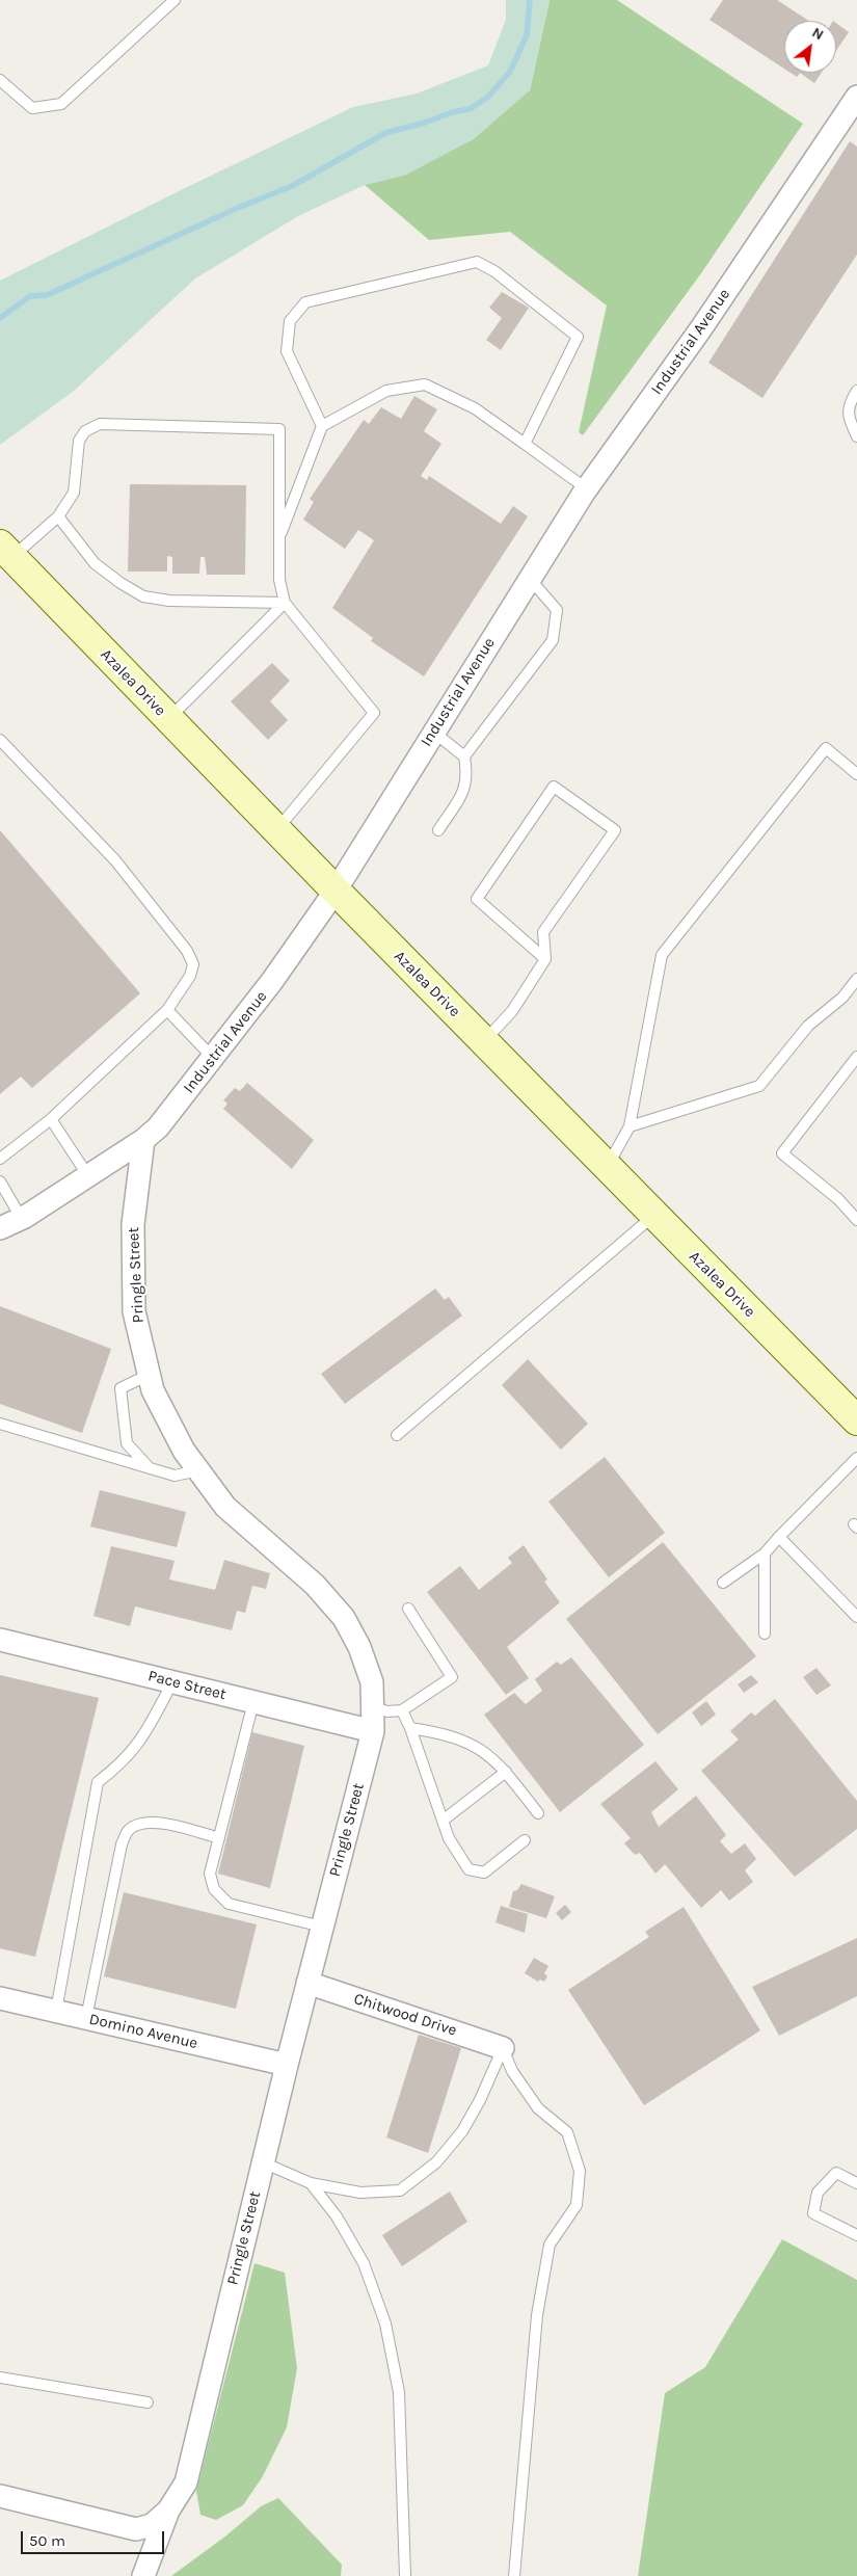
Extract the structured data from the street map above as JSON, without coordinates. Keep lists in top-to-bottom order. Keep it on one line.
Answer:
{"streets":{"street":["Industrial Avenue","Azalea Drive","Pringle Street","Pace Street","Chitwood Drive","Domino Avenue"]},"crossings":[["Industrial Avenue","Azalea Drive"],["Industrial Avenue","Pringle Street"],["Pringle Street","Pace Street"],["Pringle Street","Chitwood Drive"],["Pringle Street","Domino Avenue"]],"scale_bar":"50 m","north":"top right"}
